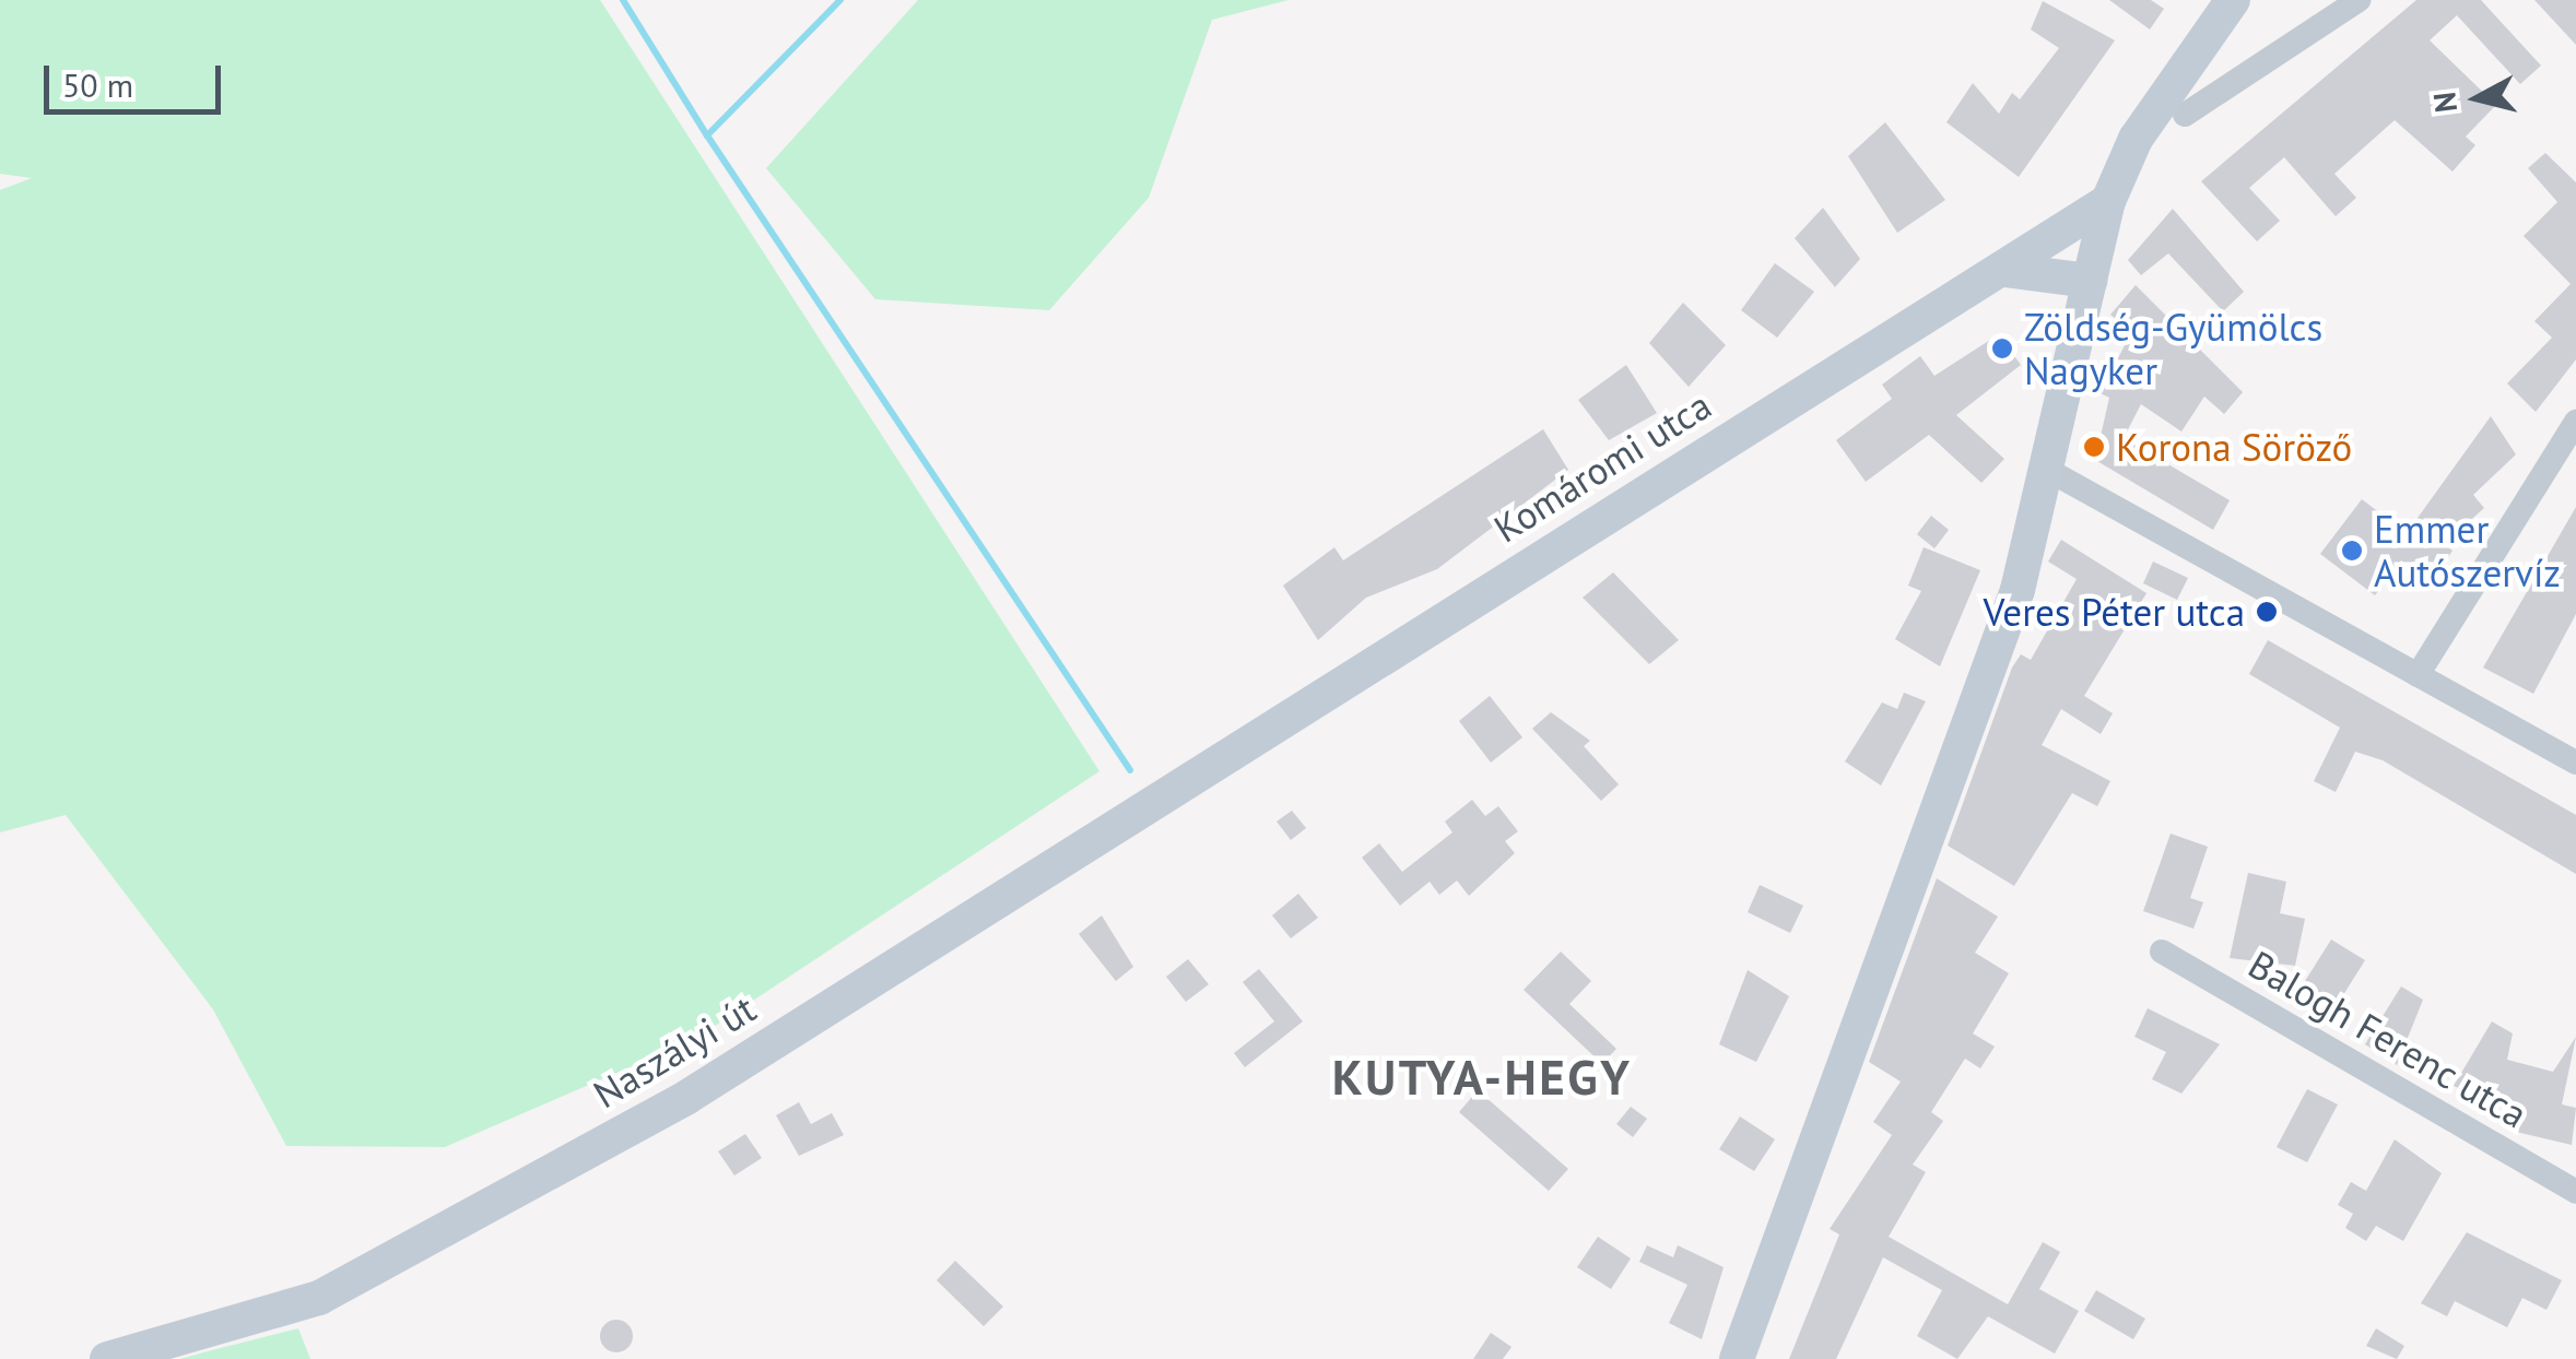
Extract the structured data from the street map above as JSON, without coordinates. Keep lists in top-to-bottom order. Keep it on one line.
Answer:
{"streets":{"main road":["Komáromi utca","Naszályi út"],"street":["Balogh Ferenc utca"]},"crossings":[["Komáromi utca","Naszályi út"]],"districts":["KUTYA-HEGY"],"places":["Zöldség-Gyümölcs Nagyker","Korona Söröző","Emmer Autószervíz","Veres Péter utca"],"scale_bar":"50 m","north":"left"}
